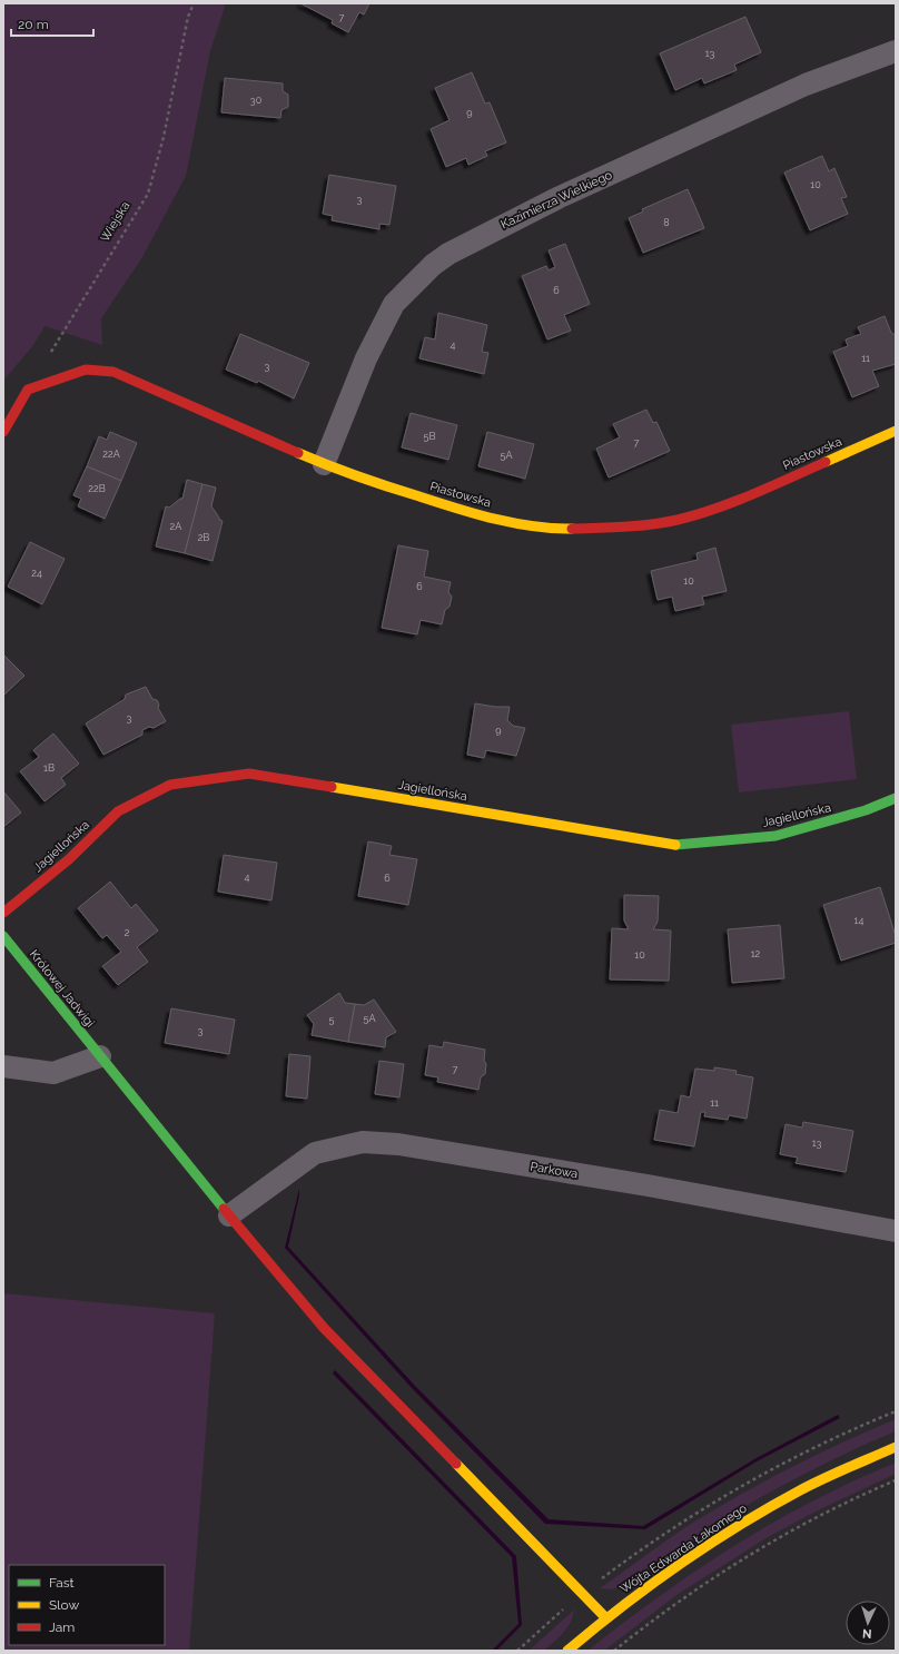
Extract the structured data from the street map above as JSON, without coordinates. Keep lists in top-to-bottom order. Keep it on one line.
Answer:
{"streets":{"street":["Kazimierza Wielkiego","Piastowska","Jagiellońska","Królowej Jadwigi","Parkowa","Wójta Edwarda Łakomego"],"path":["Wiejska"]},"crossings":[["Kazimierza Wielkiego","Piastowska"],["Królowej Jadwigi","Parkowa"],["Królowej Jadwigi","Wójta Edwarda Łakomego"]],"house_numbers":["7","13","30","9","10","3","8","6","4","11","3","5B","7","22A","5A","22B","2A","2B","24","10","6","3","9","1B","4","6","14","2","12","10","5A","5","3","7","11","13"],"legend":["Fast","Slow","Jam"],"scale_bar":"20 m","north":"bottom"}
